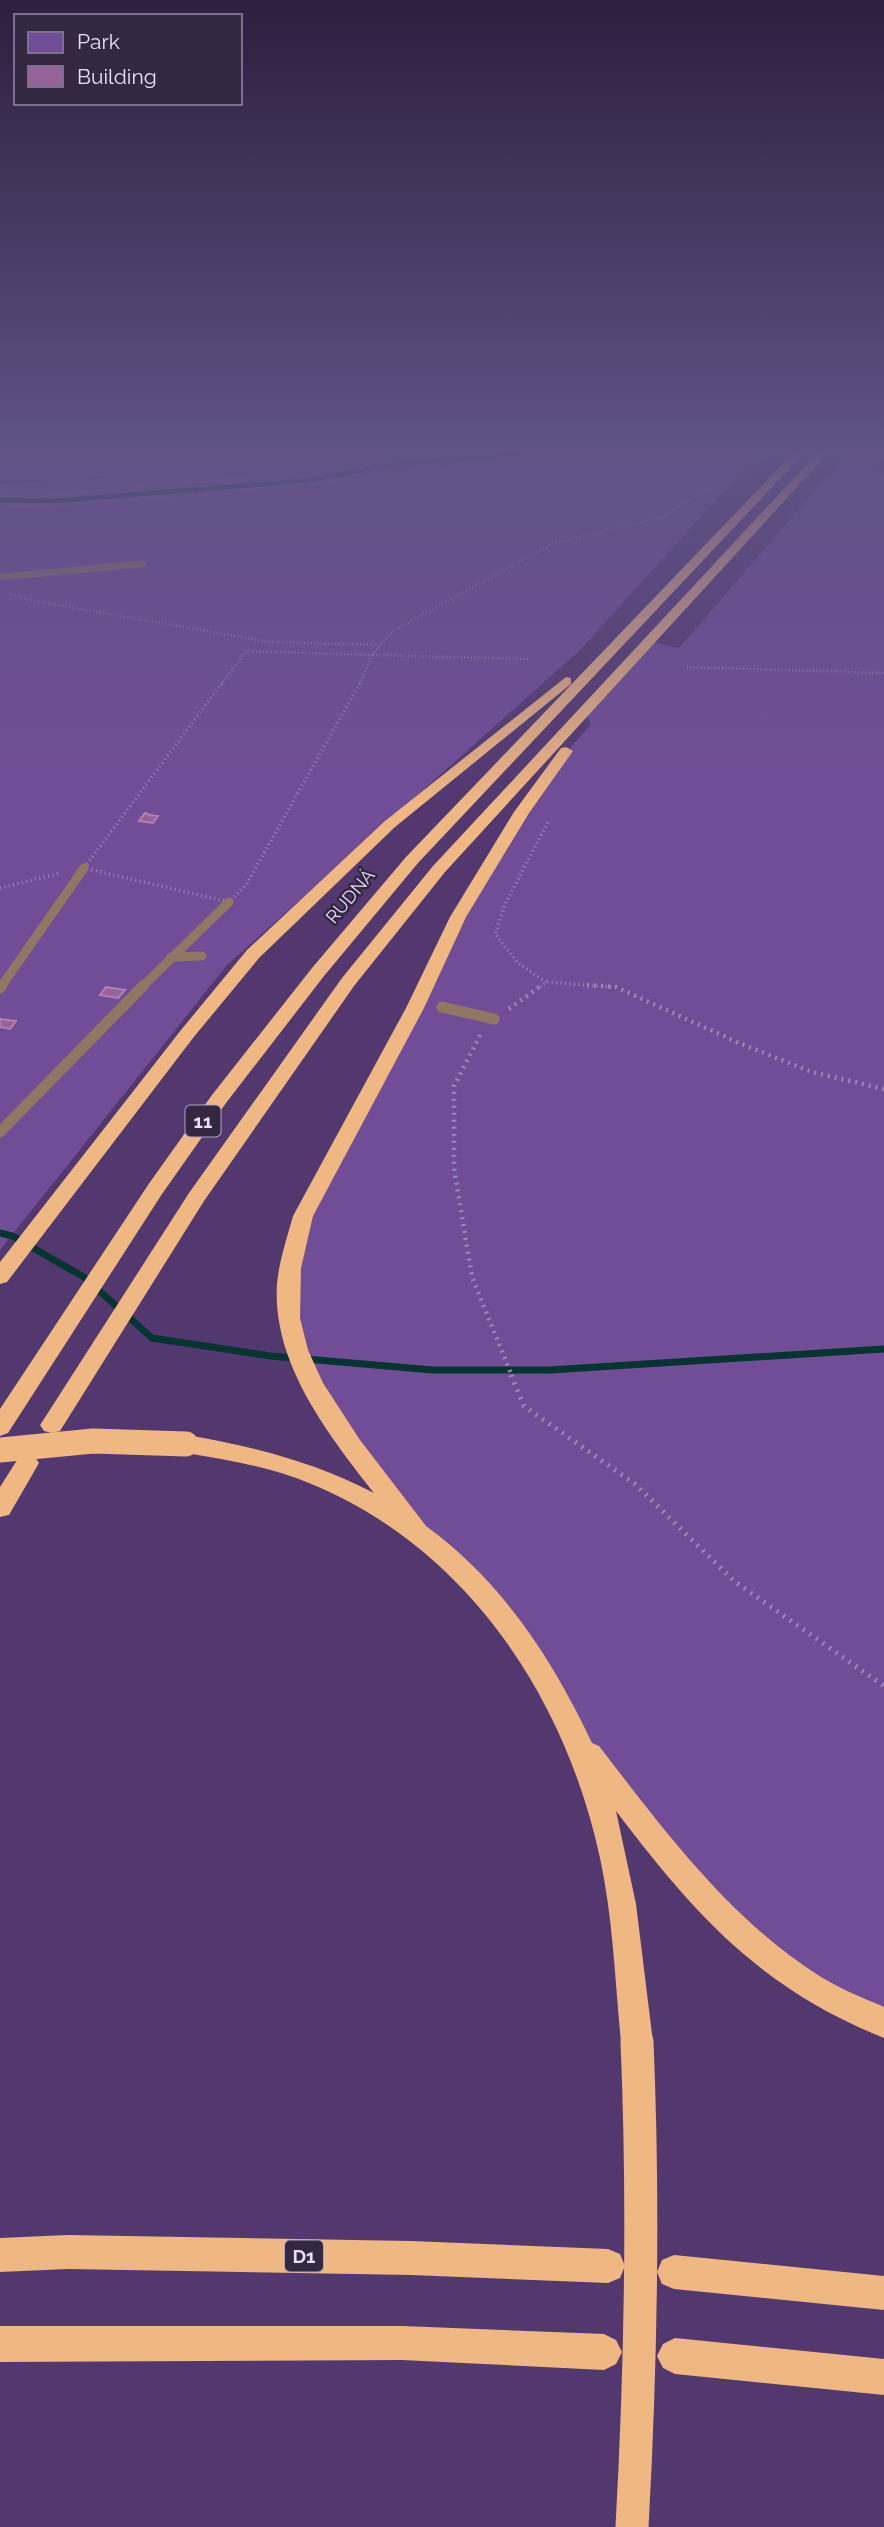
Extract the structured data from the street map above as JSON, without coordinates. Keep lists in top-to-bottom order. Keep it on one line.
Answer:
{"streets":{"highway":["RUDNÁ","11","D1"]},"legend":["Park","Building"]}
